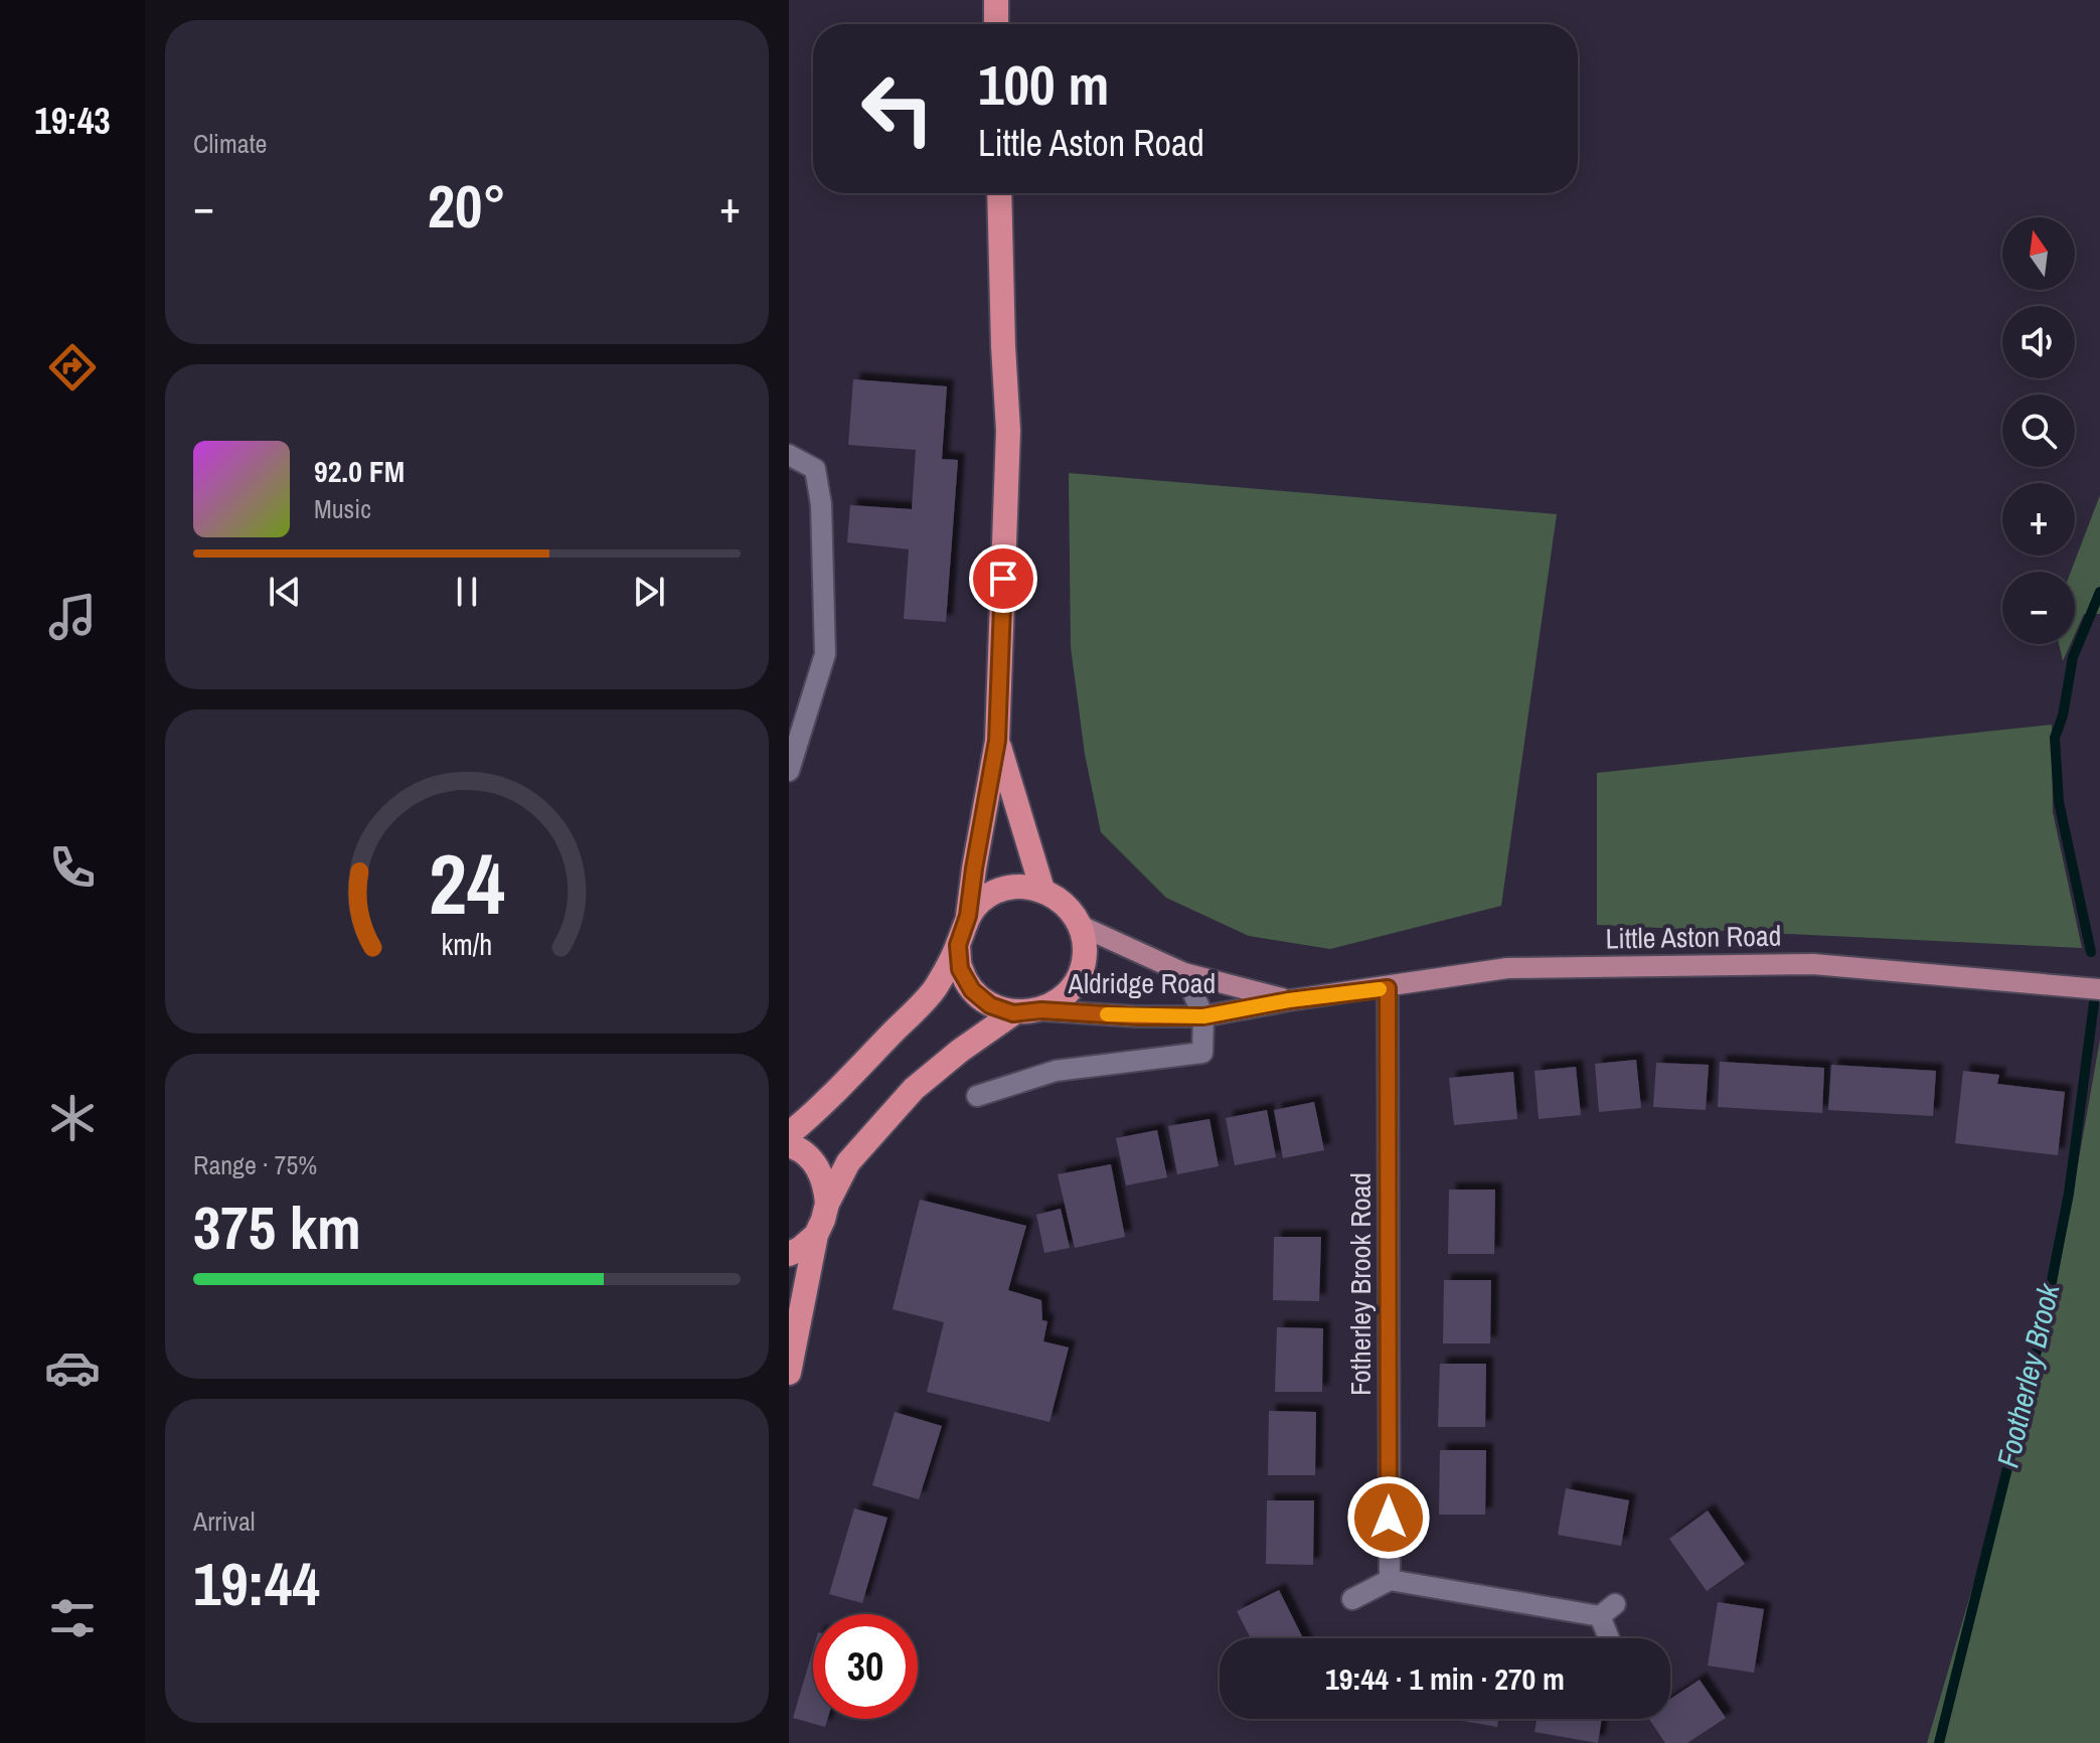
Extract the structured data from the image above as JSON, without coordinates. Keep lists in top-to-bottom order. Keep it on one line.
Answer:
{"streets":{"main road":["Little Aston Road","Aldridge Road"],"street":["Fotherley Brook Road"]},"crossings":[["Little Aston Road","Aldridge Road"],["Little Aston Road","Fotherley Brook Road"]],"water":["Footherley Brook"],"north":"top","page":{"tabs":"19:43","tile":["Climate",["Range · 75%","375 km"],["Arrival","19:44"]],"turn":["100 m","Little Aston Road"],"heat":["−","20°","+"],"map_buttons":["+","−"],"song":["92.0 FM","Music"],"limit":"30","trip":"19:44 · 1 min · 270 m","gauge":["24","km/h"]}}
